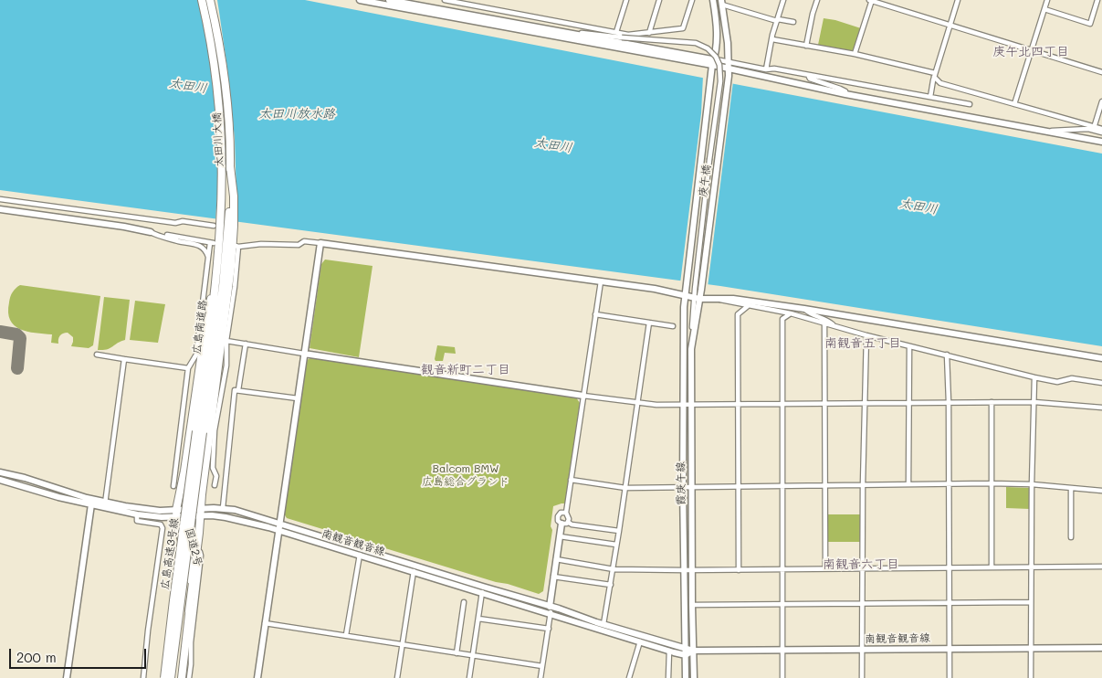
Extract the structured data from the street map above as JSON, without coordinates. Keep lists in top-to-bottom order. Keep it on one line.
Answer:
{"streets":{"highway":["太田川大橋","広島南道路","国道2号","広島高速3号線"],"street":["庚午橋","霞庚午線","南観音観音線"]},"crossings":[["太田川大橋","広島南道路"],["庚午橋","霞庚午線"],["広島南道路","国道2号"],["広島南道路","広島高速3号線"],["霞庚午線","南観音観音線"],["南観音観音線","国道2号"]],"districts":["庚午北四丁目","南観音五丁目","観音新町二丁目","南観音六丁目"],"water":["太田川","太田川放水路"],"parks":["Balcom BMW 広島総合グランド"],"scale_bar":"200 m"}
